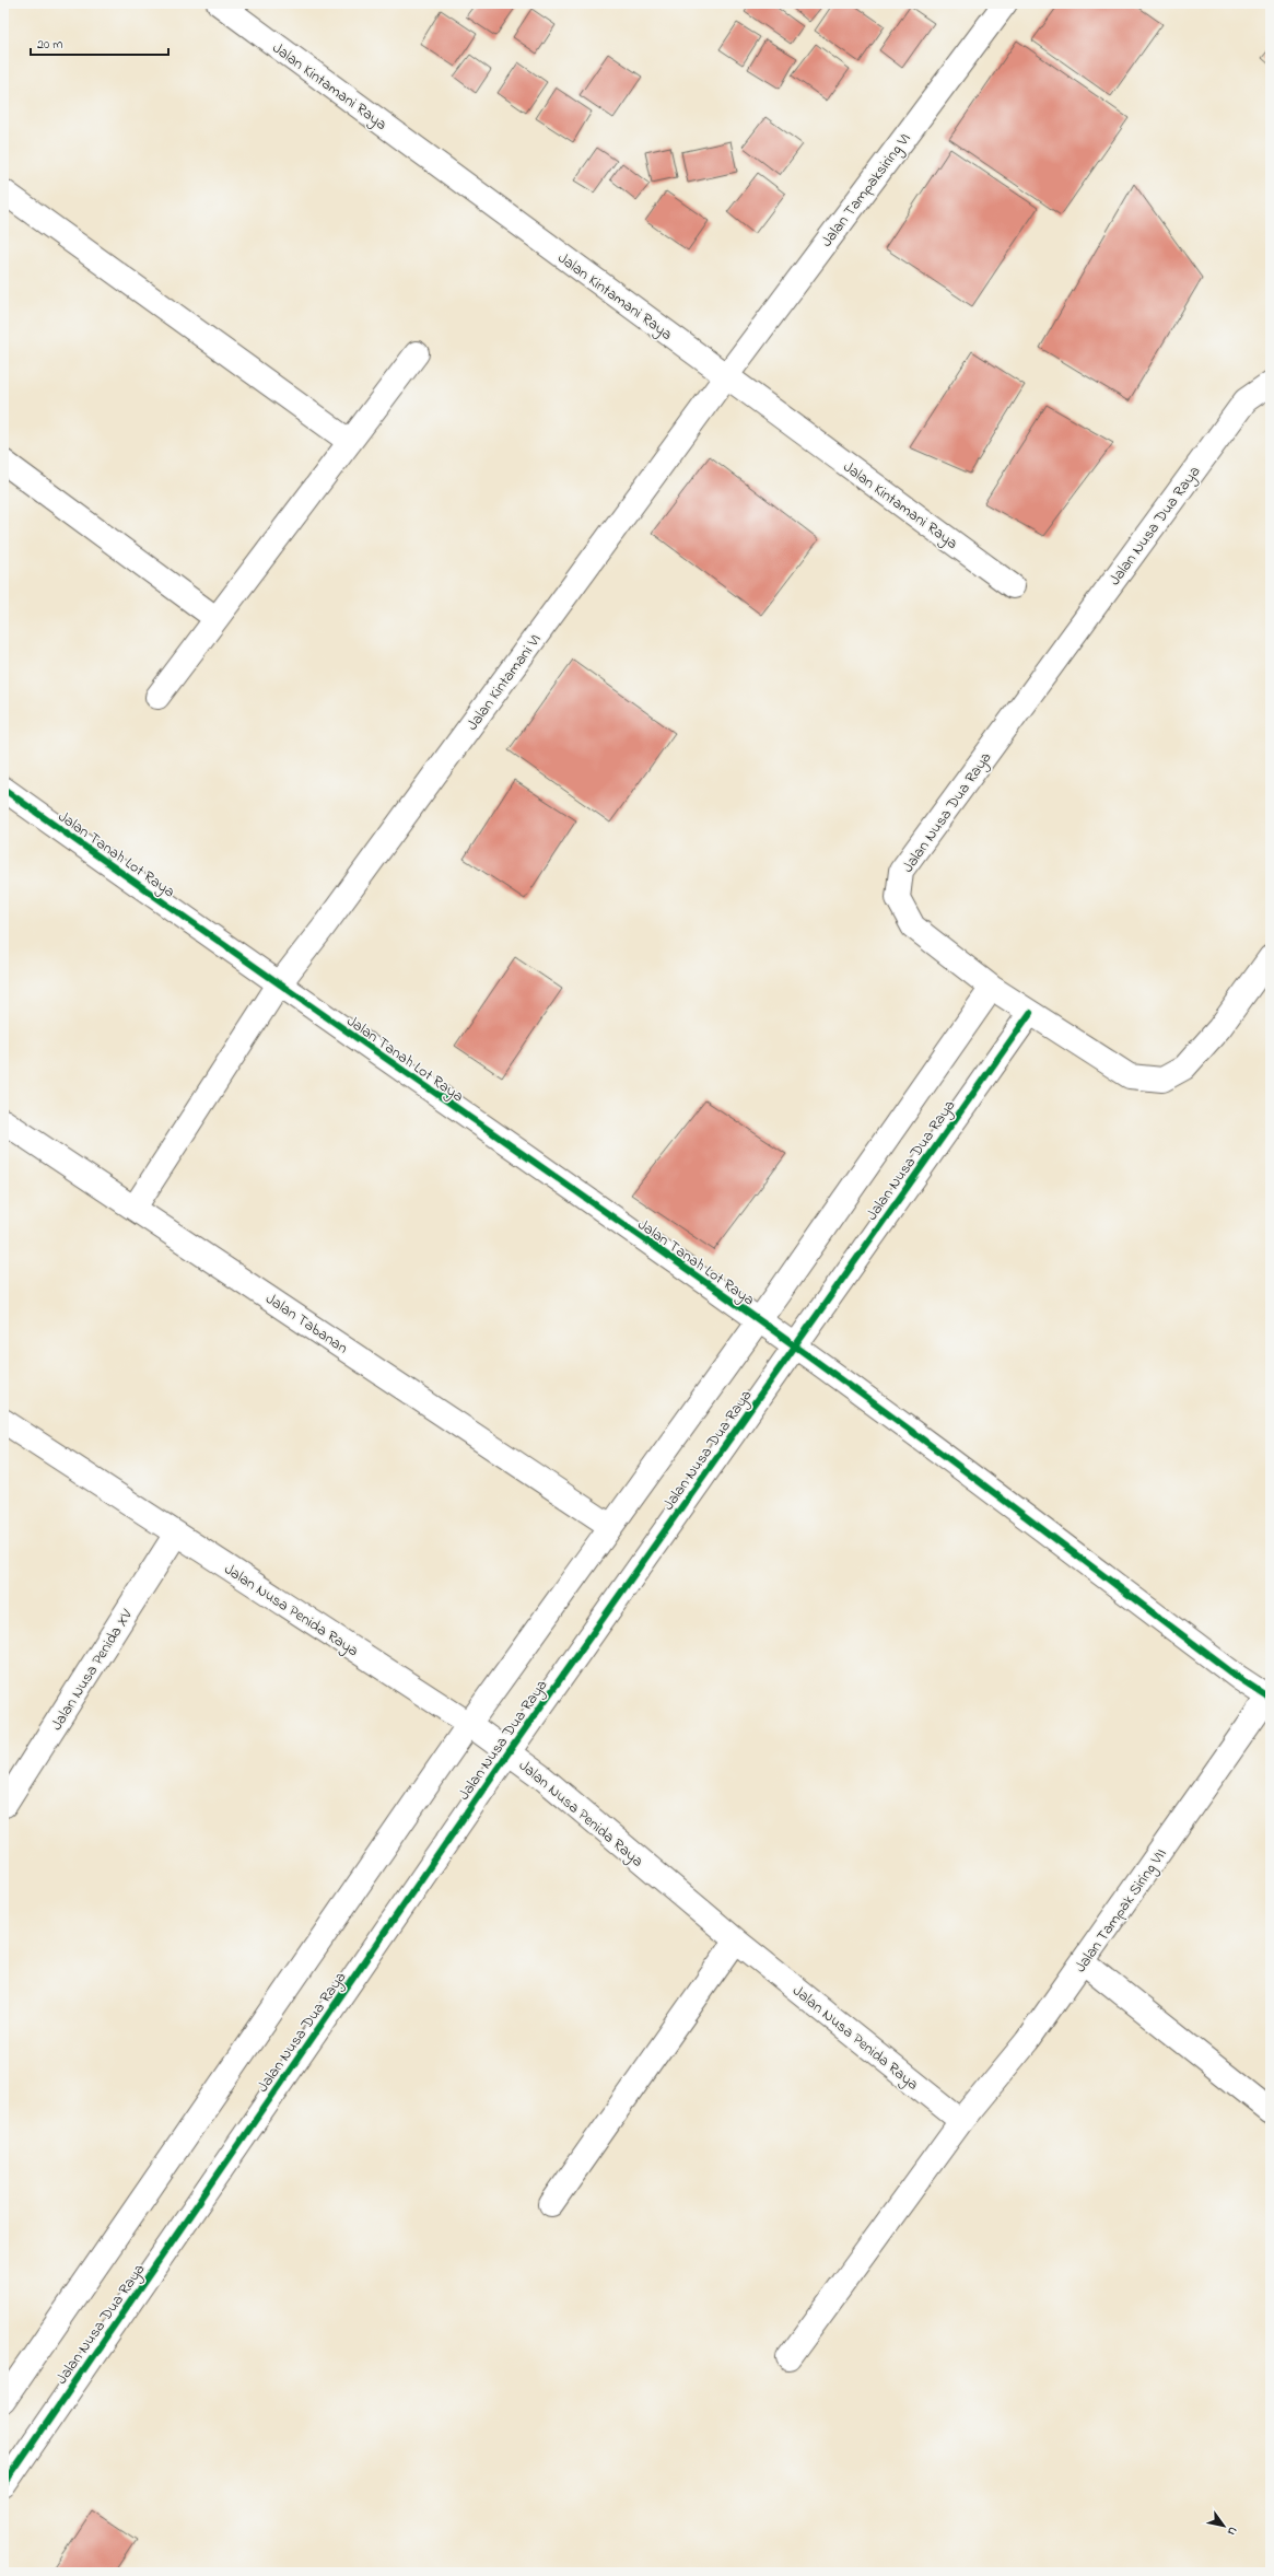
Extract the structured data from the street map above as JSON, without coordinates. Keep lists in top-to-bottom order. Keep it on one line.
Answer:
{"streets":{"street":["Jalan Kintamani Raya","Jalan Tampaksiring VI","Jalan Nusa Dua Raya","Jalan Kintamani VI","Jalan Tanah Lot Raya","Jalan Tabanan","Jalan Nusa Penida Raya","Jalan Nusa Penida XV","Jalan Tampak Siring VII"]},"crossings":[["Jalan Kintamani Raya","Jalan Tampaksiring VI"],["Jalan Kintamani Raya","Jalan Kintamani VI"],["Jalan Tampaksiring VI","Jalan Kintamani VI"],["Jalan Nusa Dua Raya","Jalan Tanah Lot Raya"],["Jalan Nusa Dua Raya","Jalan Tabanan"],["Jalan Nusa Dua Raya","Jalan Nusa Penida Raya"],["Jalan Kintamani VI","Jalan Tanah Lot Raya"],["Jalan Kintamani VI","Jalan Tabanan"],["Jalan Tanah Lot Raya","Jalan Tampak Siring VII"],["Jalan Nusa Penida Raya","Jalan Nusa Penida XV"],["Jalan Nusa Penida Raya","Jalan Tampak Siring VII"]],"scale_bar":"20 m","north":"bottom right"}
